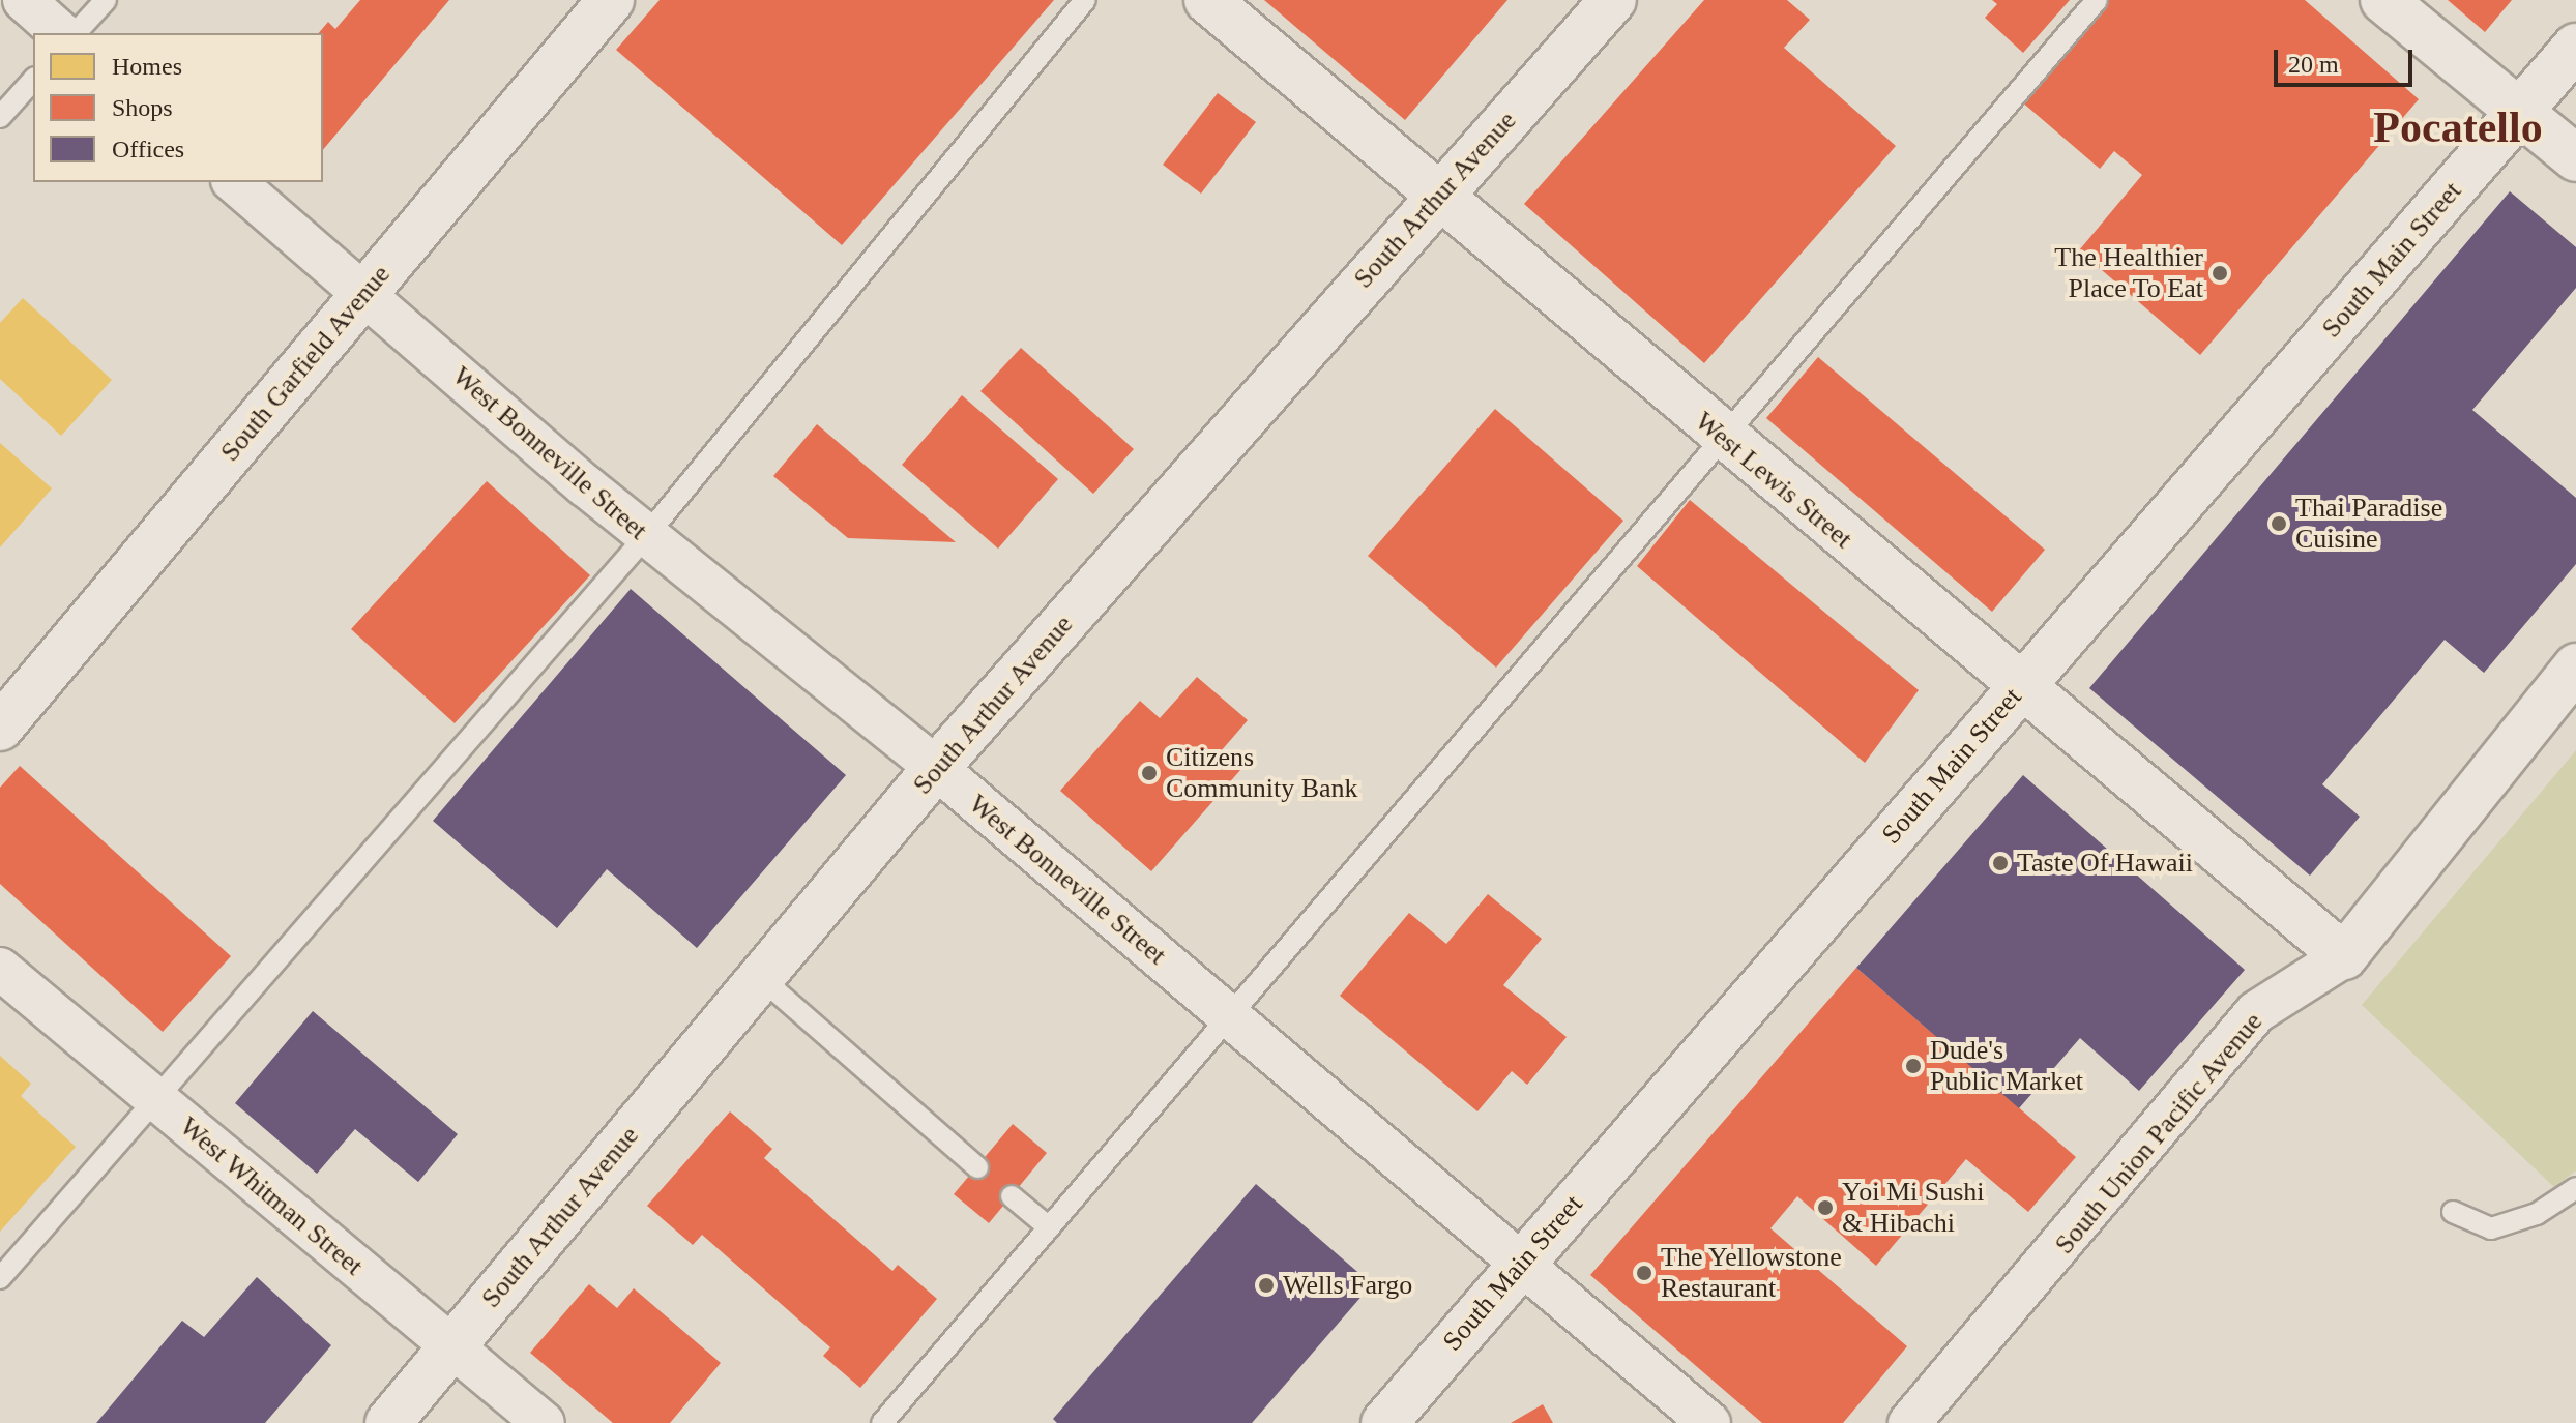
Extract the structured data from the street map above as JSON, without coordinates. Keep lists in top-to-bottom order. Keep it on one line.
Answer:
{"streets":{"main road":["South Arthur Avenue","South Main Street","South Garfield Avenue","West Lewis Street","South Union Pacific Avenue"],"street":["West Bonneville Street","West Whitman Street"]},"crossings":[["South Arthur Avenue","West Bonneville Street"],["South Arthur Avenue","West Lewis Street"],["South Arthur Avenue","West Whitman Street"],["South Main Street","West Bonneville Street"],["South Main Street","West Lewis Street"],["South Garfield Avenue","West Bonneville Street"],["West Lewis Street","South Union Pacific Avenue"]],"districts":["Pocatello"],"places":["The Healthier Place To Eat","Thai Paradise Cuisine","Citizens Community Bank","Taste Of Hawaii","Dude's Public Market","Yoi Mi Sushi & Hibachi","The Yellowstone Restaurant","Wells Fargo"],"legend":["Homes","Shops","Offices"],"scale_bar":"20 m"}
